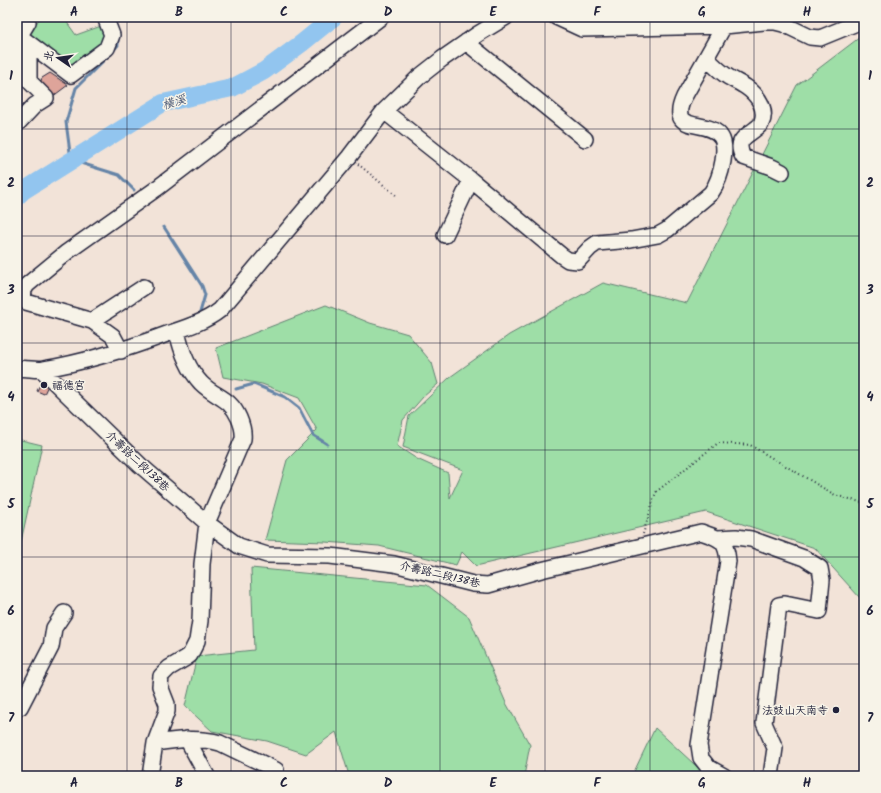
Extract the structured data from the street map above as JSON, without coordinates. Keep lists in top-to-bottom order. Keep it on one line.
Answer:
{"streets":{"street":["介壽路二段138巷"]},"water":["橫溪"],"places":["福德宮","法鼓山天南寺"],"north":"left","grid":{"columns":["A","B","C","D","E","F","G","H"],"rows":["1","2","3","4","5","6","7"]}}
